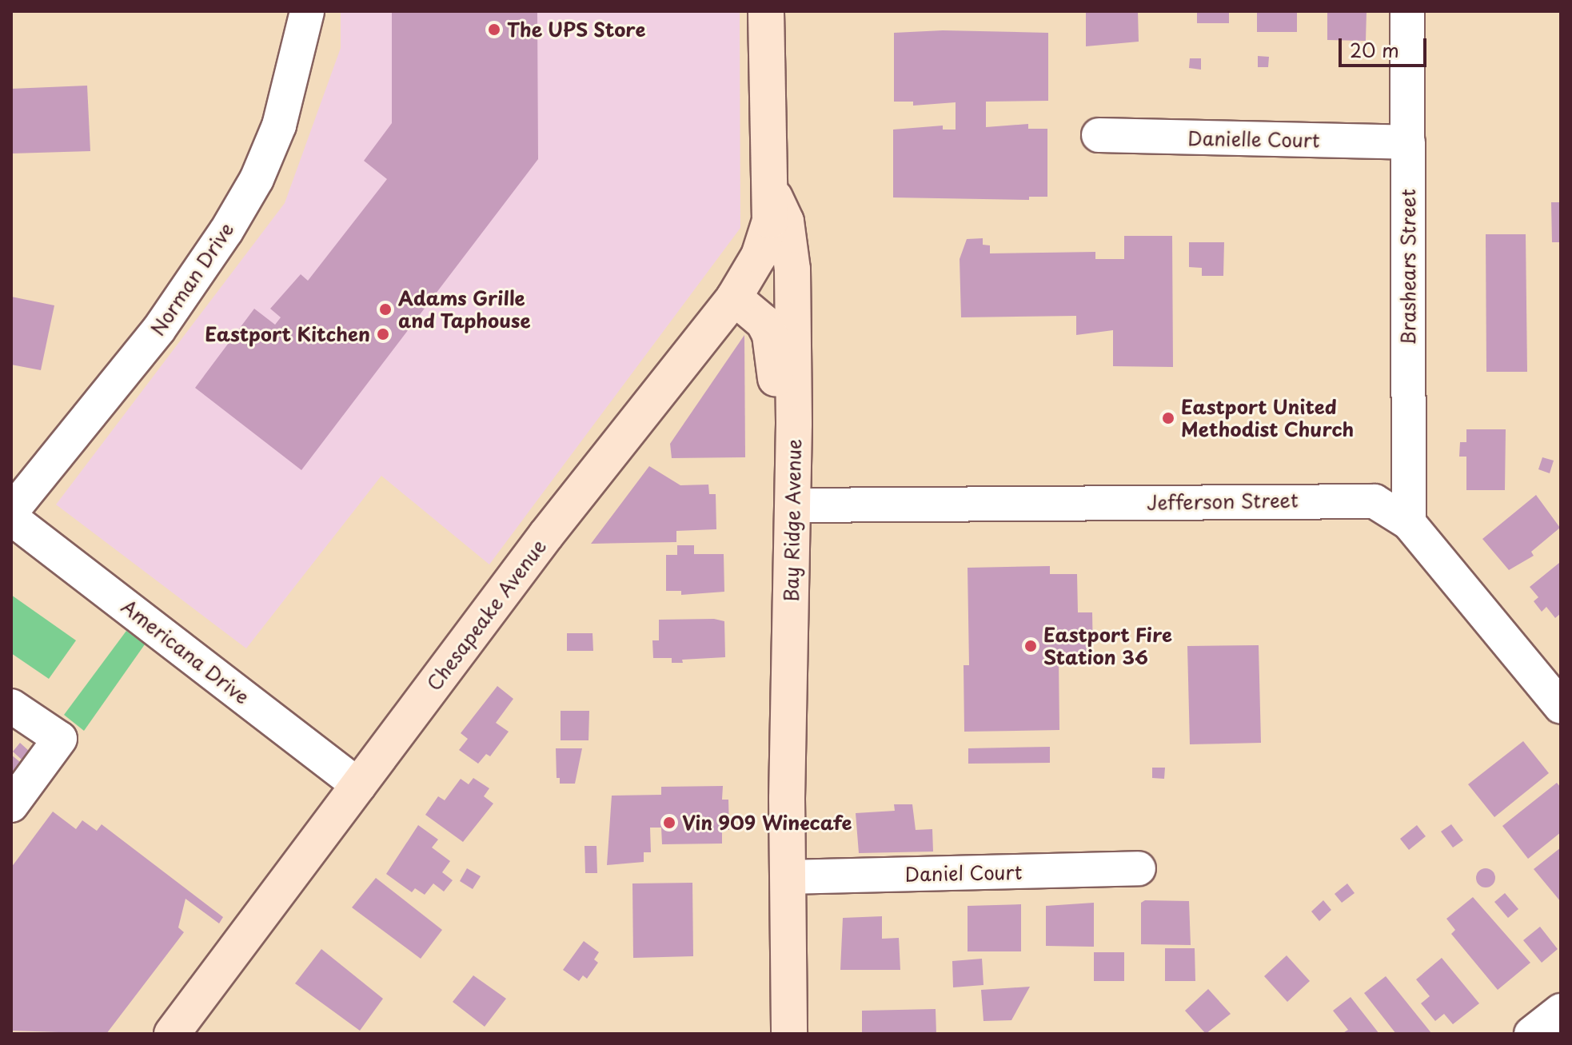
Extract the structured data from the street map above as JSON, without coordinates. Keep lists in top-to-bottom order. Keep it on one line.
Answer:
{"streets":{"main road":["Bay Ridge Avenue","Chesapeake Avenue"],"street":["Danielle Court","Brashears Street","Norman Drive","Jefferson Street","Americana Drive","Daniel Court"]},"crossings":[["Danielle Court","Brashears Street"],["Brashears Street","Jefferson Street"],["Jefferson Street","Bay Ridge Avenue"],["Bay Ridge Avenue","Chesapeake Avenue"],["Bay Ridge Avenue","Daniel Court"],["Chesapeake Avenue","Americana Drive"]],"places":["The UPS Store","Adams Grille and Taphouse","Eastport Kitchen","Eastport United Methodist Church","Eastport Fire Station 36","Vin 909 Winecafe"],"scale_bar":"20 m"}
